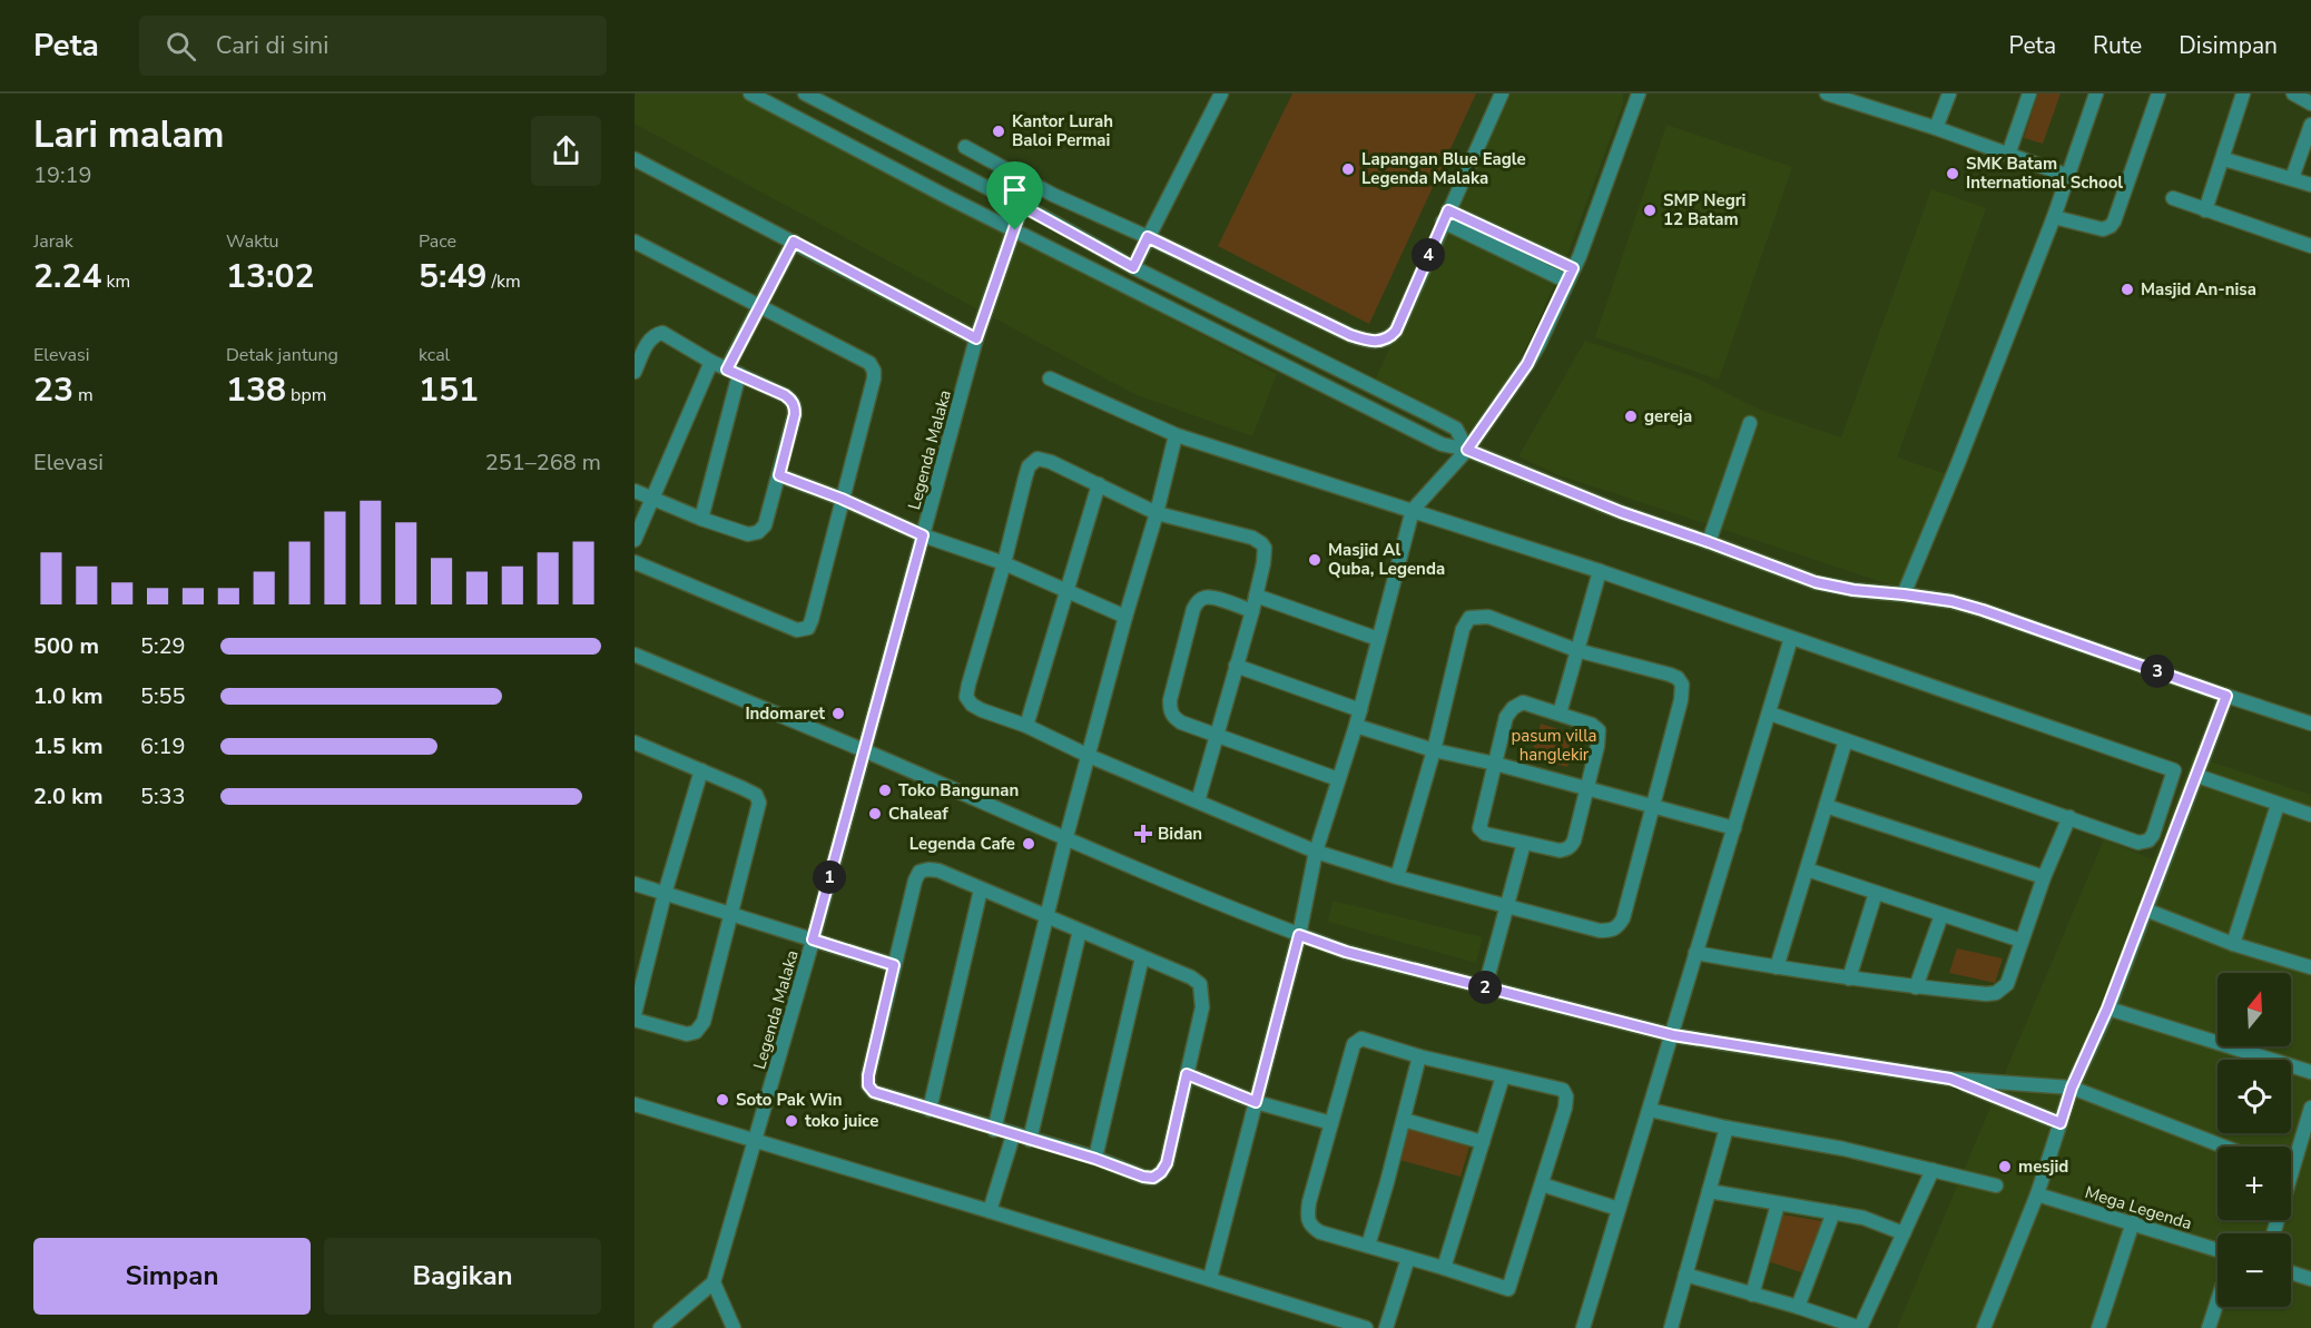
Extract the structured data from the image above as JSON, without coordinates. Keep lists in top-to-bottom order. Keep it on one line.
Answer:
{"streets":{"street":["Legenda Malaka","Mega Legenda"]},"parks":["pasum villa hanglekir"],"places":{"other":["Kantor Lurah Baloi Permai","Lapangan Blue Eagle Legenda Malaka","SMK Batam International School","SMP Negri 12 Batam","Masjid An-nisa","gereja","Masjid Al Quba, Legenda","Indomaret","Toko Bangunan","Chaleaf","Legenda Cafe","Soto Pak Win","toko juice","mesjid"],"health":["Bidan"]},"north":"top","page":{"header":"Peta","search":"Cari di sini","nav":["Peta","Rute","Disimpan"],"heading":["Lari malam","19:19"],"stats":[["Jarak","2.24 km"],["Waktu","13:02"],["Pace","5:49 /km"],["Elevasi","23 m"],["Detak jantung","138 bpm"],["kcal","151"]],"pins":["4","3","1","2"],"chart":["Elevasi","251–268 m"],"list":[{"name":"500 m","note":"5:29"},{"name":"1.0 km","note":"5:55"},{"name":"1.5 km","note":"6:19"},{"name":"2.0 km","note":"5:33"}],"map_buttons":["+","−"],"buttons":["Simpan","Bagikan"]}}
